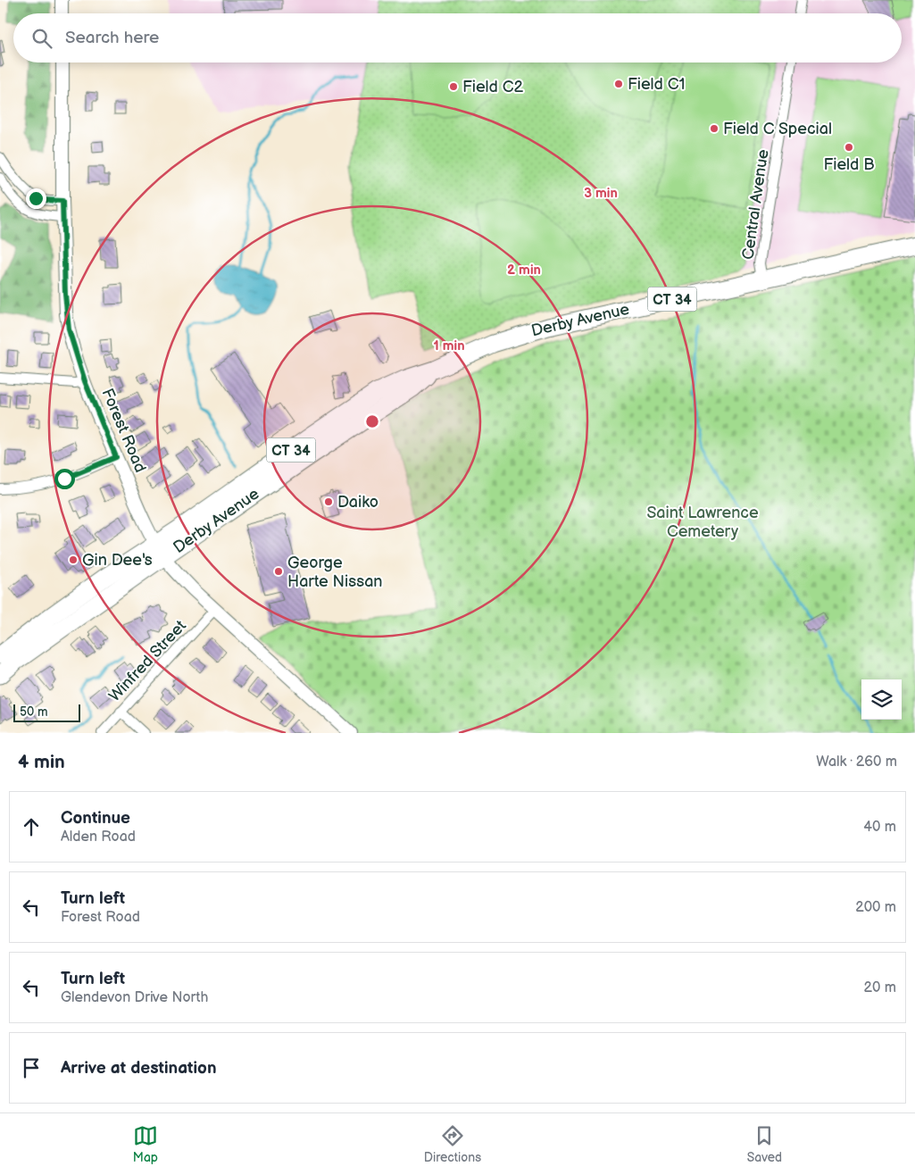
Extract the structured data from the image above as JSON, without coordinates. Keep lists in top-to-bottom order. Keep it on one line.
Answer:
{"streets":{"highway":["CT 34","Derby Avenue"],"main road":["Forest Road"],"street":["Central Avenue","Winfred Street"]},"crossings":[["Central Avenue","Derby Avenue"],["Derby Avenue","Forest Road"],["Forest Road","Winfred Street"]],"parks":["Saint Lawrence Cemetery"],"places":["Field C1","Field C2","Field C Special","Field B","Daiko","Gin Dee's","George Harte Nissan"],"scale_bar":"50 m","page":{"search":"Search here","scale":"50 m","heading":["4 min","Walk · 260 m"],"list":[["Continue","Alden Road","40 m"],["Turn left","Forest Road","200 m"],["Turn left","Glendevon Drive North","20 m"],"Arrive at destination"],"nav":["Map","Directions","Saved"]},"rings":["3 min","2 min","1 min"]}
